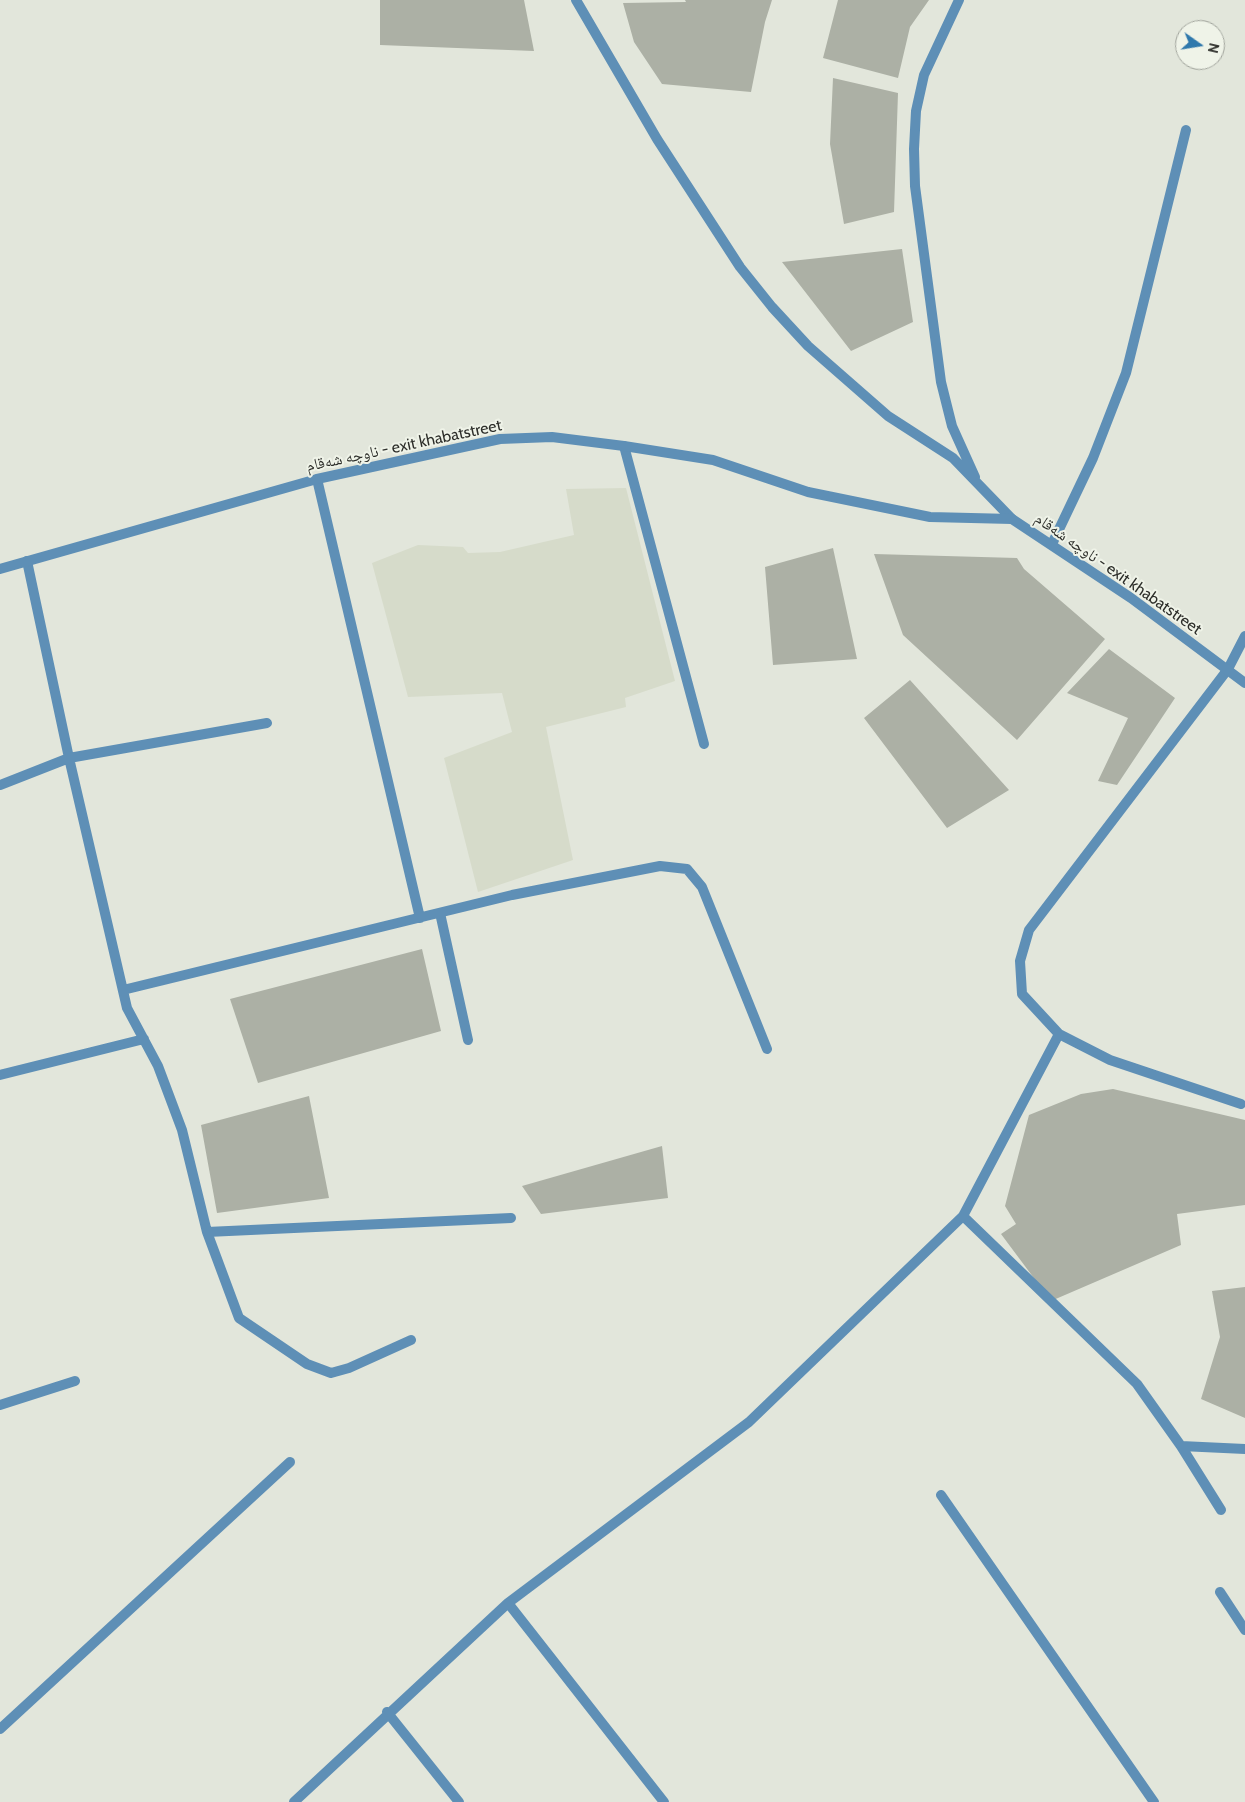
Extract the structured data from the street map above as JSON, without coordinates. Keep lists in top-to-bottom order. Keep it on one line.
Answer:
{"streets":{"street":["ناوچە شەقام - exit khabatstreet"]},"north":"right"}
